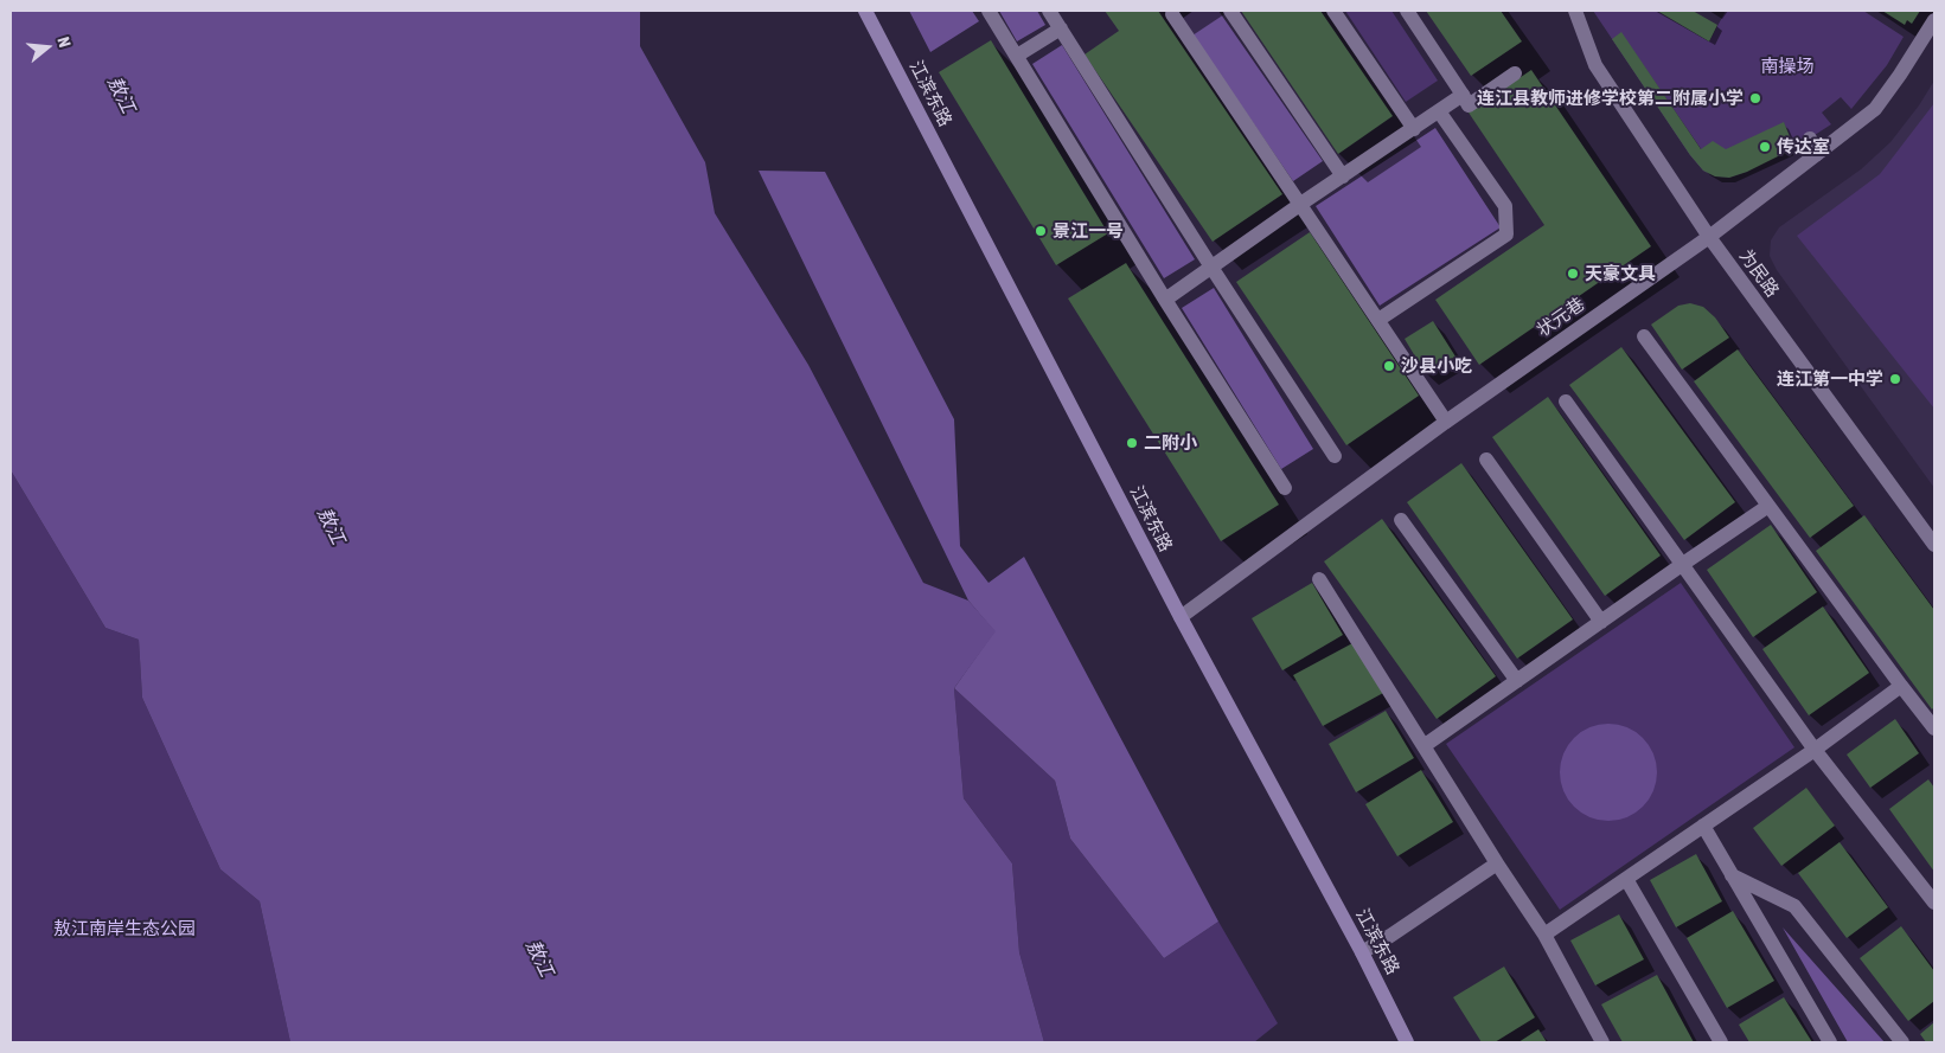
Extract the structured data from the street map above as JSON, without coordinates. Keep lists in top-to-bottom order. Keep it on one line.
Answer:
{"streets":{"main road":["江滨东路"],"street":["为民路","状元巷"]},"crossings":[["江滨东路","状元巷"],["为民路","状元巷"]],"water":["敖江"],"parks":["南操场","敖江南岸生态公园"],"places":["连江县教师进修学校第二附属小学","传达室","景江一号","天豪文具","沙县小吃","连江第一中学","二附小"],"north":"right"}
